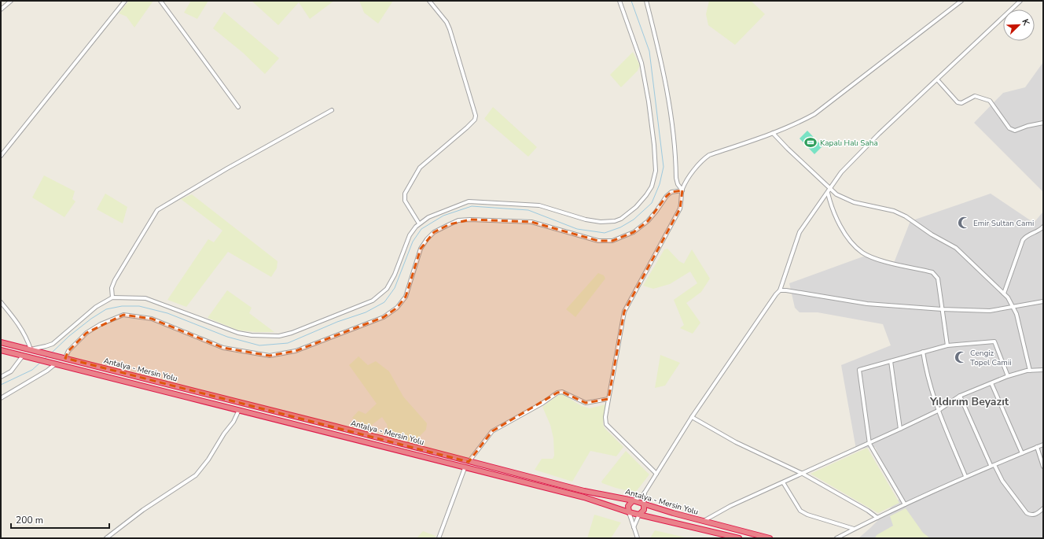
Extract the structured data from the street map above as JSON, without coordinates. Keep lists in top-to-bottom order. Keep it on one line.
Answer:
{"streets":{"highway":["Antalya - Mersin Yolu"]},"districts":["Yıldırım Beyazıt"],"places":{"sports":["Kapalı Halı Saha"],"mosque":["Emir Sultan Cami","Cengiz Topel Camii"]},"scale_bar":"200 m","north":"top right"}
